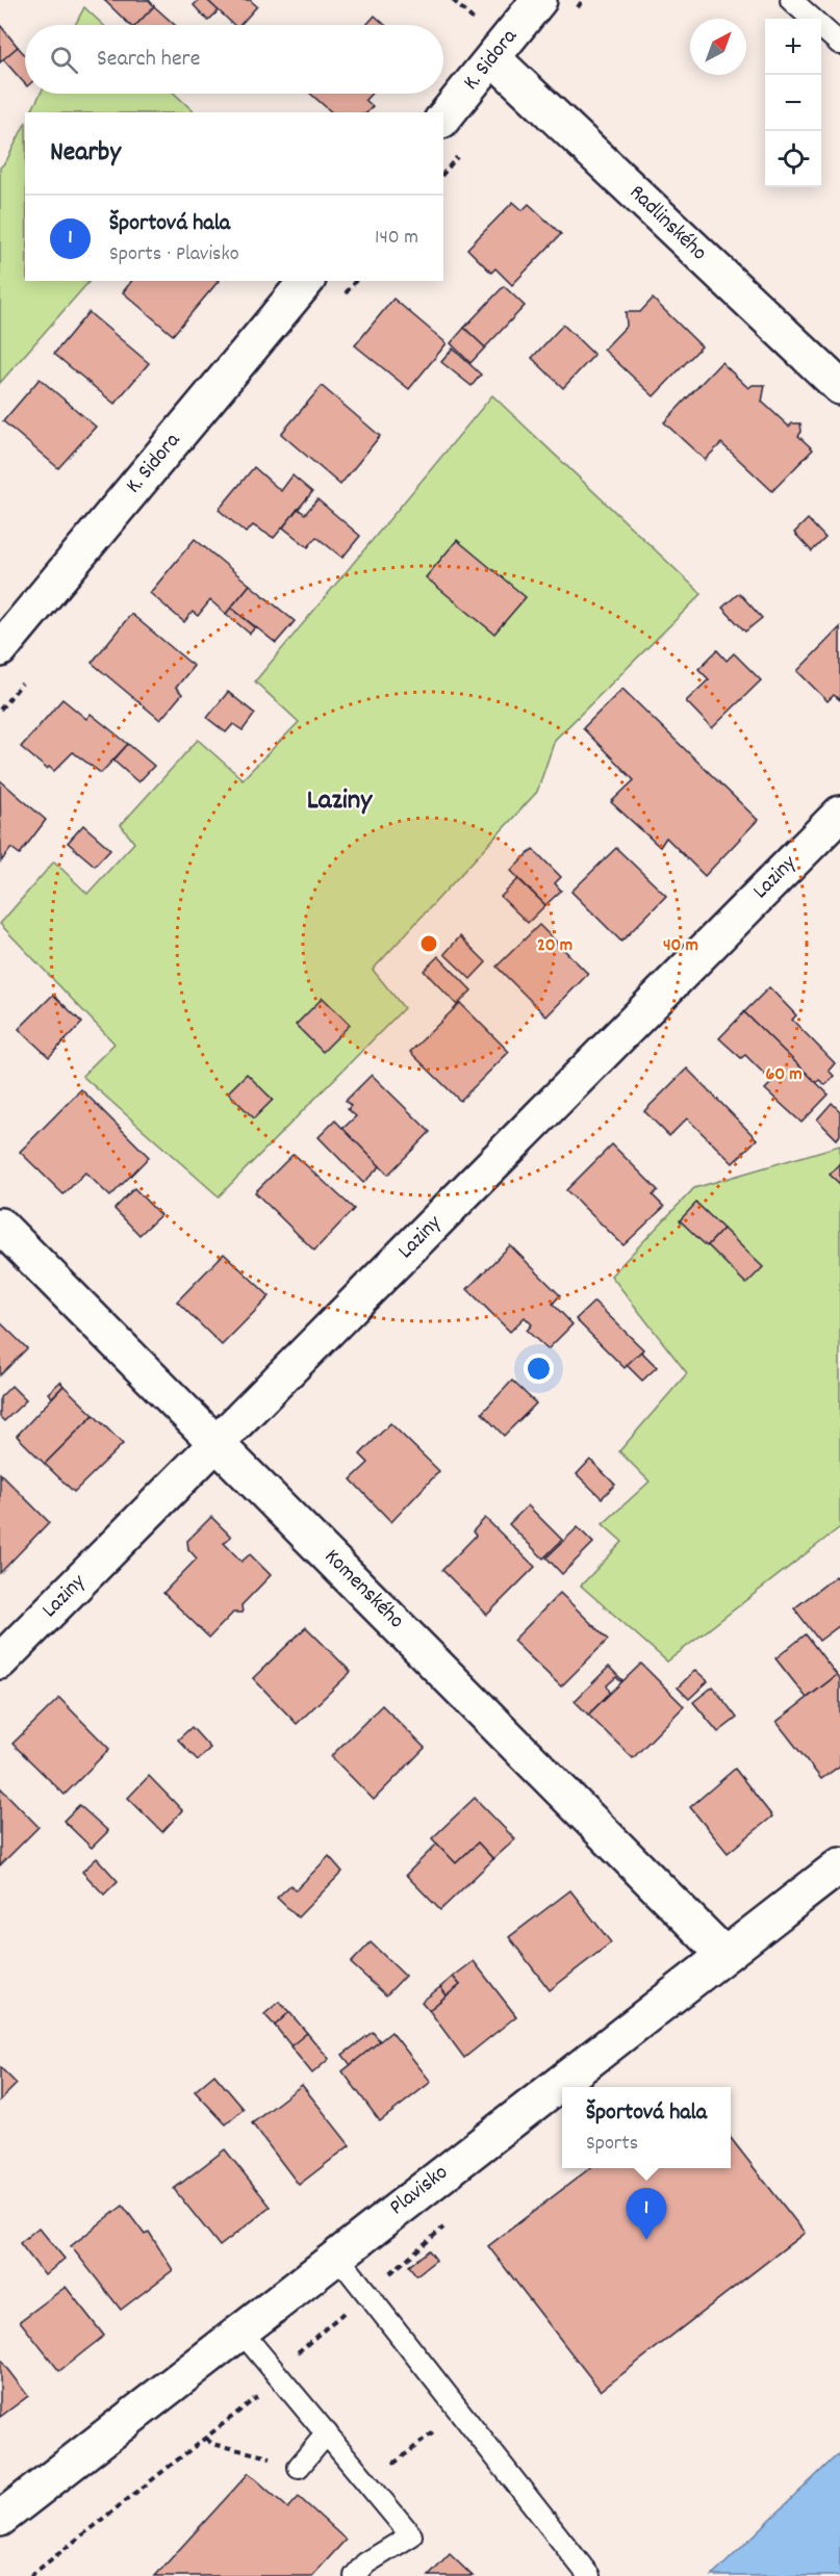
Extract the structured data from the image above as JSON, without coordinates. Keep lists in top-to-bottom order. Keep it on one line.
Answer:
{"streets":{"street":["K. Sidora","Radlinského","Laziny","Komenského","Plavisko"]},"crossings":[["K. Sidora","Radlinského"],["Laziny","Komenského"],["Komenského","Plavisko"]],"districts":["Laziny"],"north":"top right","page":{"map_buttons":["+","−"],"search":"Search here","heading":"Nearby","list":[{"mark":"1","name":"Športová hala","note":"Sports · Plavisko","value":"140 m"}],"popup":["Športová hala","Sports"],"pins":"1"},"rings":["20 m","40 m","60 m"]}
